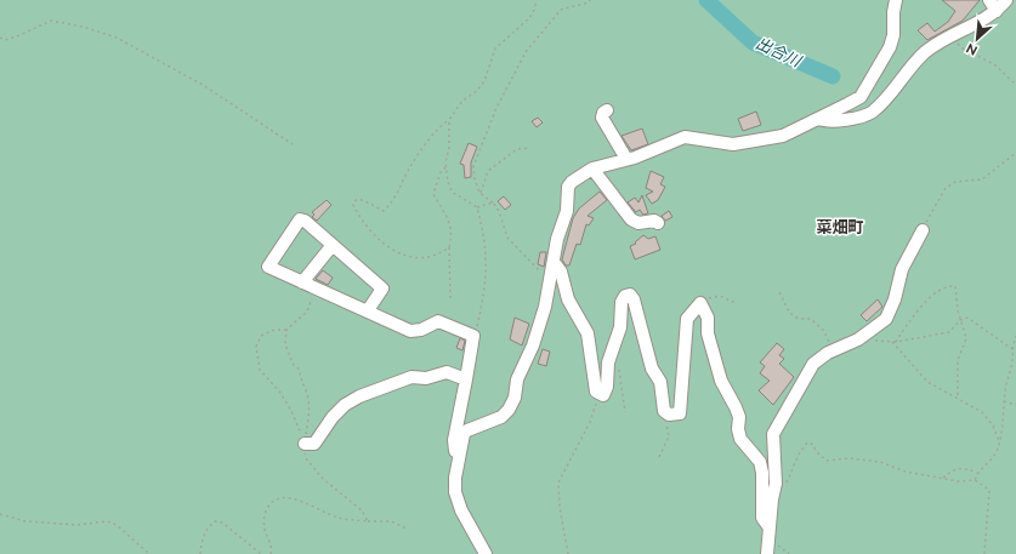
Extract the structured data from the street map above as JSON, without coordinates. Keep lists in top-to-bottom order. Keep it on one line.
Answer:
{"districts":["菜畑町"],"water":["出合川"],"north":"bottom left"}
